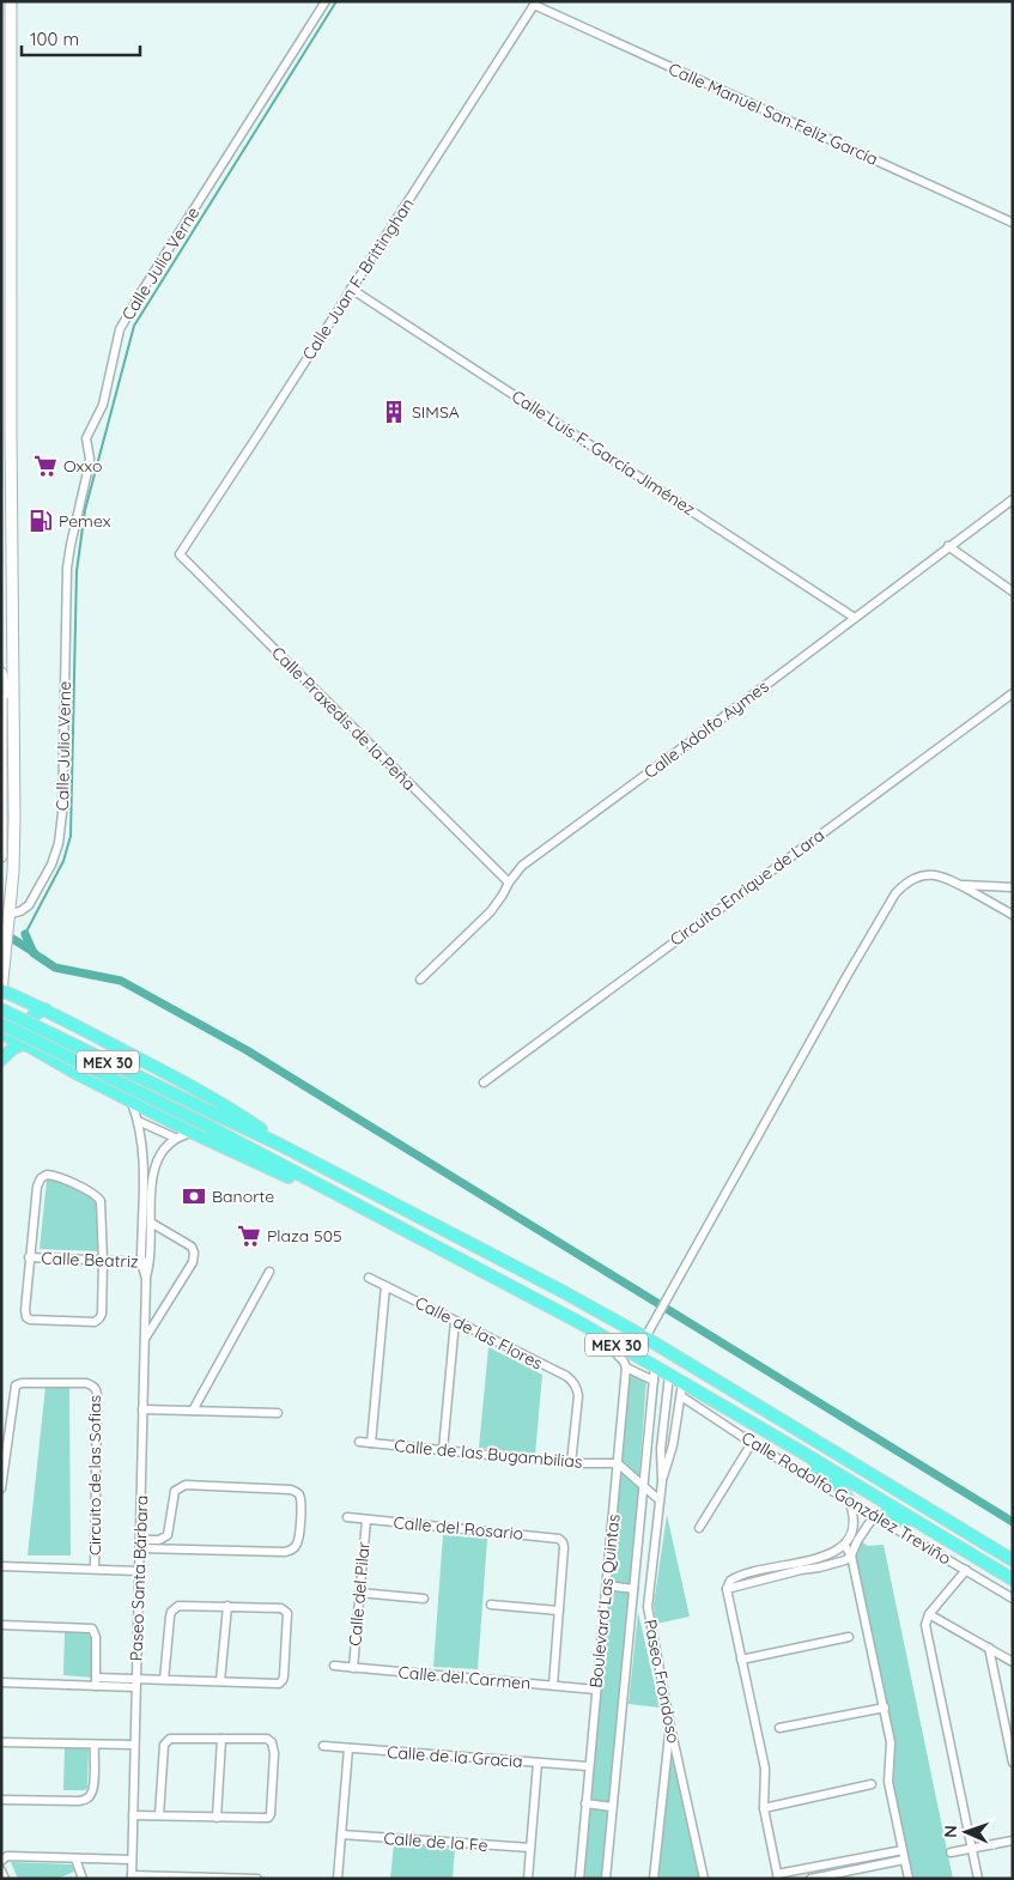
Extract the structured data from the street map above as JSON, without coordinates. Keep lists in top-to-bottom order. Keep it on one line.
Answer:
{"streets":{"main road":["MEX 30"],"street":["Calle Manuel San Feliz García","Calle Julio Verne","Calle Juan F. Brittinghan","Calle Luis F. García Jiménez","Calle Praxedis de la Peña","Calle Adolfo Aymes","Circuito Enrique de Lara","Calle Beatriz","Calle de las Flores","Calle de las Bugambilias","Circuito de las Sofias","Calle Rodolfo González Treviño","Calle del Rosario","Paseo Santa Bárbara","Calle del Pilar","Boulevard Las Quintas","Calle del Carmen","Paseo Frondoso","Calle de la Gracia","Calle de la Fe"]},"crossings":[["Calle Manuel San Feliz García","Calle Juan F. Brittinghan"],["Calle Juan F. Brittinghan","Calle Luis F. García Jiménez"],["Calle Juan F. Brittinghan","Calle Praxedis de la Peña"],["Calle Luis F. García Jiménez","Calle Adolfo Aymes"],["Calle Praxedis de la Peña","Calle Adolfo Aymes"],["MEX 30","Boulevard Las Quintas"],["MEX 30","Paseo Frondoso"],["Calle Beatriz","Paseo Santa Bárbara"],["Calle de las Flores","Calle de las Bugambilias"],["Calle de las Bugambilias","Boulevard Las Quintas"],["Circuito de las Sofias","Paseo Santa Bárbara"],["Calle Rodolfo González Treviño","Paseo Frondoso"],["Calle del Rosario","Calle del Pilar"],["Calle del Pilar","Calle del Carmen"],["Boulevard Las Quintas","Calle del Carmen"],["Boulevard Las Quintas","Calle de la Gracia"]],"places":{"building":["SIMSA"],"supermarket":["Oxxo","Plaza 505"],"fuel station":["Pemex"],"bank":["Banorte"]},"scale_bar":"100 m","north":"left"}
